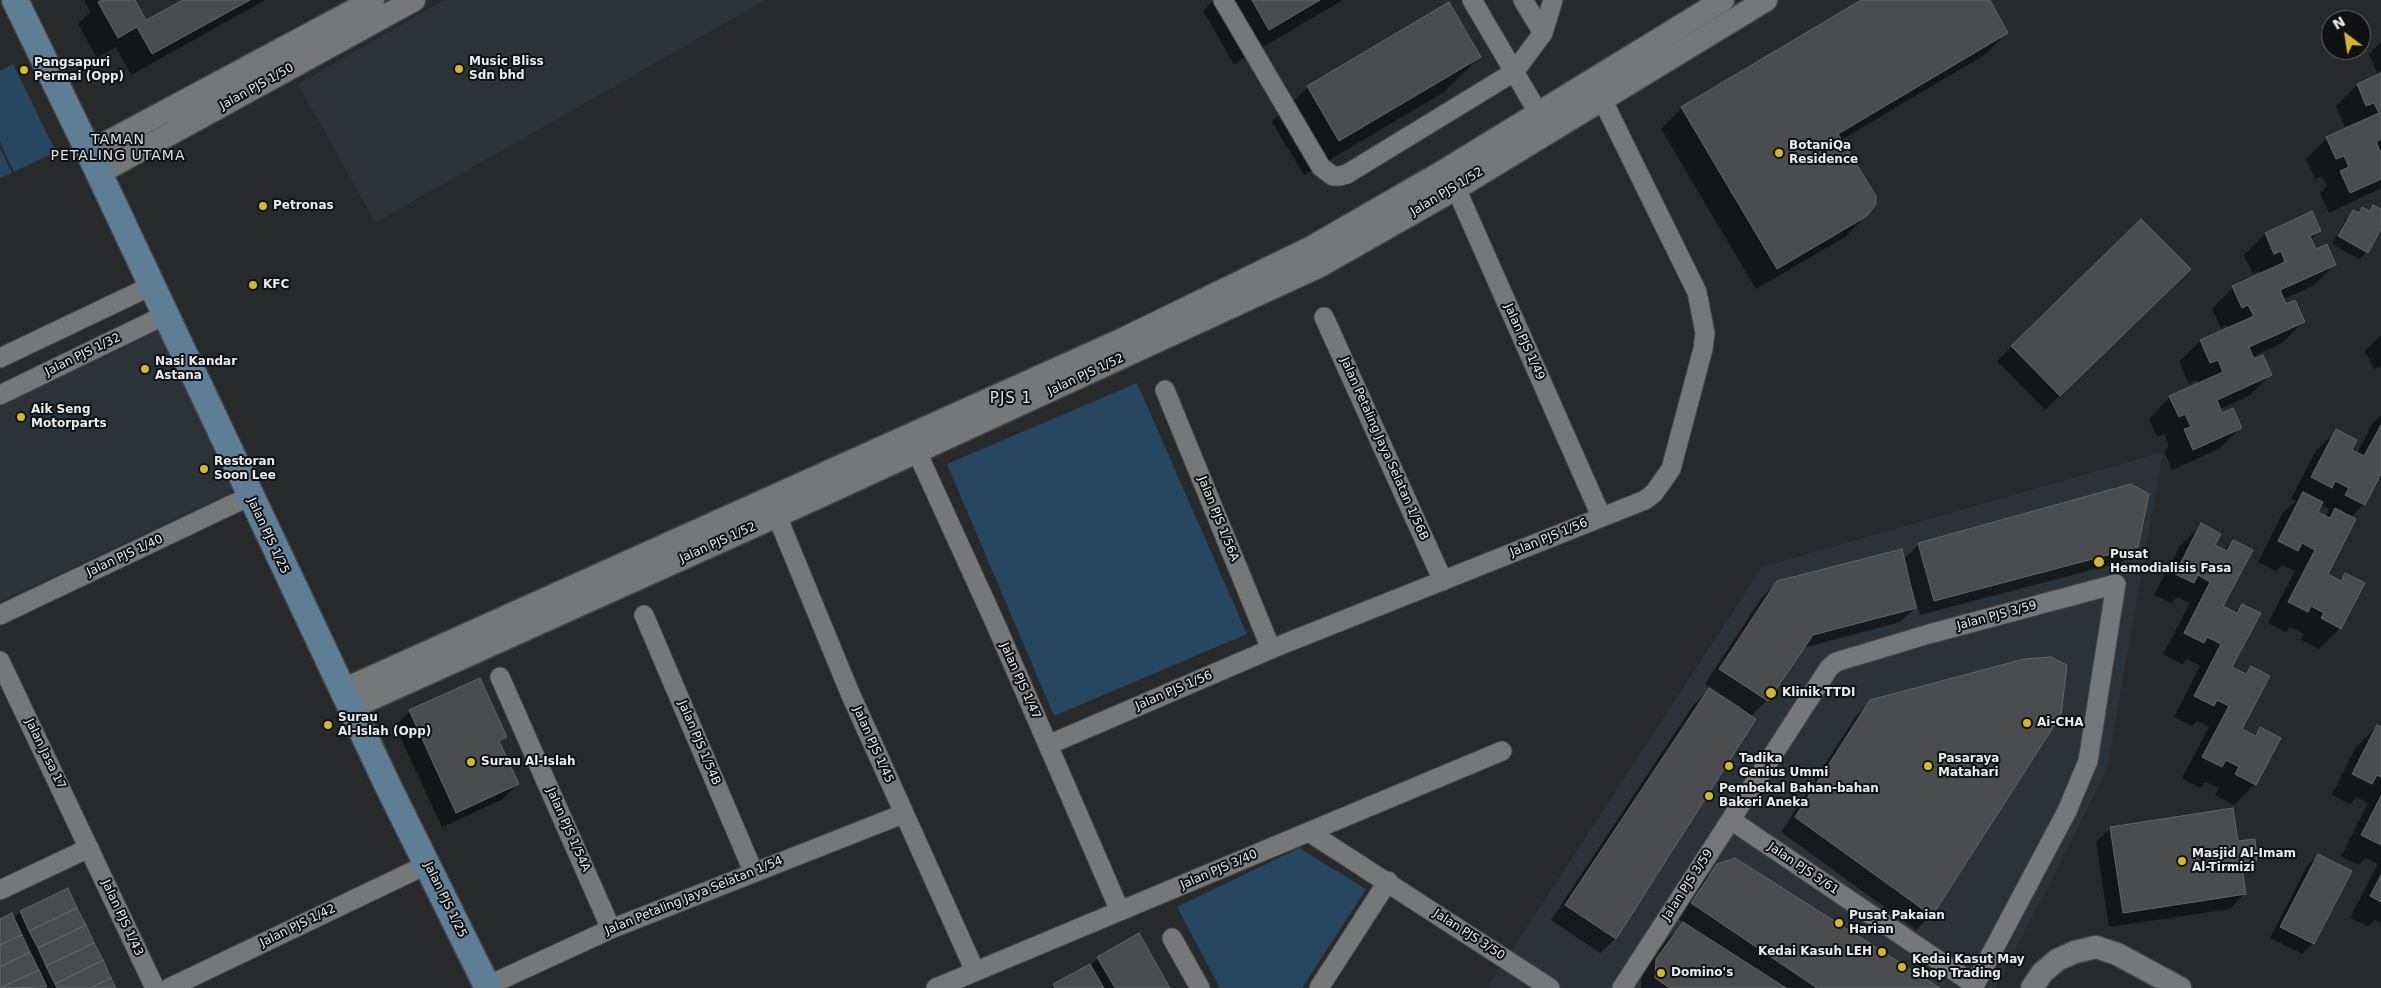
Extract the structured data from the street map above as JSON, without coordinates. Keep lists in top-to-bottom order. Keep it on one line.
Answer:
{"streets":{"main road":["Jalan PJS 1/25"],"street":["Jalan PJS 1/50","Jalan PJS 1/52","Jalan PJS 1/49","Jalan PJS 1/32","Jalan Petaling Jaya Selatan 1/56B","Jalan PJS 1/56A","Jalan PJS 1/56","Jalan PJS 1/40","Jalan PJS 3/59","Jalan PJS 1/47","Jalan PJS 1/54B","Jalan PJS 1/45","Jalan Jasa 17","Jalan PJS 1/54A","Jalan PJS 3/61","Jalan PJS 3/40","Jalan Petaling Jaya Selatan 1/54","Jalan PJS 1/43","Jalan PJS 1/42","Jalan PJS 3/50"]},"crossings":[["Jalan PJS 1/50","Jalan PJS 1/25"],["Jalan PJS 1/52","Jalan PJS 1/49"],["Jalan PJS 1/52","Jalan PJS 1/25"],["Jalan PJS 1/52","Jalan PJS 1/56"],["Jalan PJS 1/52","Jalan PJS 1/47"],["Jalan PJS 1/52","Jalan PJS 1/45"],["Jalan PJS 1/49","Jalan PJS 1/56"],["Jalan PJS 1/32","Jalan PJS 1/25"],["Jalan Petaling Jaya Selatan 1/56B","Jalan PJS 1/56"],["Jalan PJS 1/56A","Jalan PJS 1/56"],["Jalan PJS 1/25","Jalan PJS 1/40"],["Jalan PJS 1/25","Jalan Petaling Jaya Selatan 1/54"],["Jalan PJS 1/25","Jalan PJS 1/42"],["Jalan PJS 1/56","Jalan PJS 1/47"],["Jalan PJS 3/59","Jalan PJS 3/61"],["Jalan PJS 1/47","Jalan PJS 3/40"],["Jalan PJS 1/54B","Jalan Petaling Jaya Selatan 1/54"],["Jalan PJS 1/45","Jalan PJS 3/40"],["Jalan PJS 1/45","Jalan Petaling Jaya Selatan 1/54"],["Jalan Jasa 17","Jalan PJS 1/43"],["Jalan PJS 1/54A","Jalan Petaling Jaya Selatan 1/54"],["Jalan PJS 3/40","Jalan PJS 3/50"]],"districts":["TAMAN PETALING UTAMA","PJS 1"],"places":["Music Bliss Sdn bhd","Pangsapuri Permai (Opp)","BotaniQa Residence","Petronas","KFC","Nasi Kandar Astana","Aik Seng Motorparts","Restoran Soon Lee","Pusat Hemodialisis Fasa","Klinik TTDI","Ai-CHA","Surau Al-Islah (Opp)","Surau Al-Islah","Tadika Genius Ummi","Pasaraya Matahari","Pembekal Bahan-bahan Bakeri Aneka","Masjid Al-Imam Al-Tirmizi","Pusat Pakaian Harian","Kedai Kasuh LEH","Kedai Kasut May Shop Trading","Domino's"],"north":"top left"}
